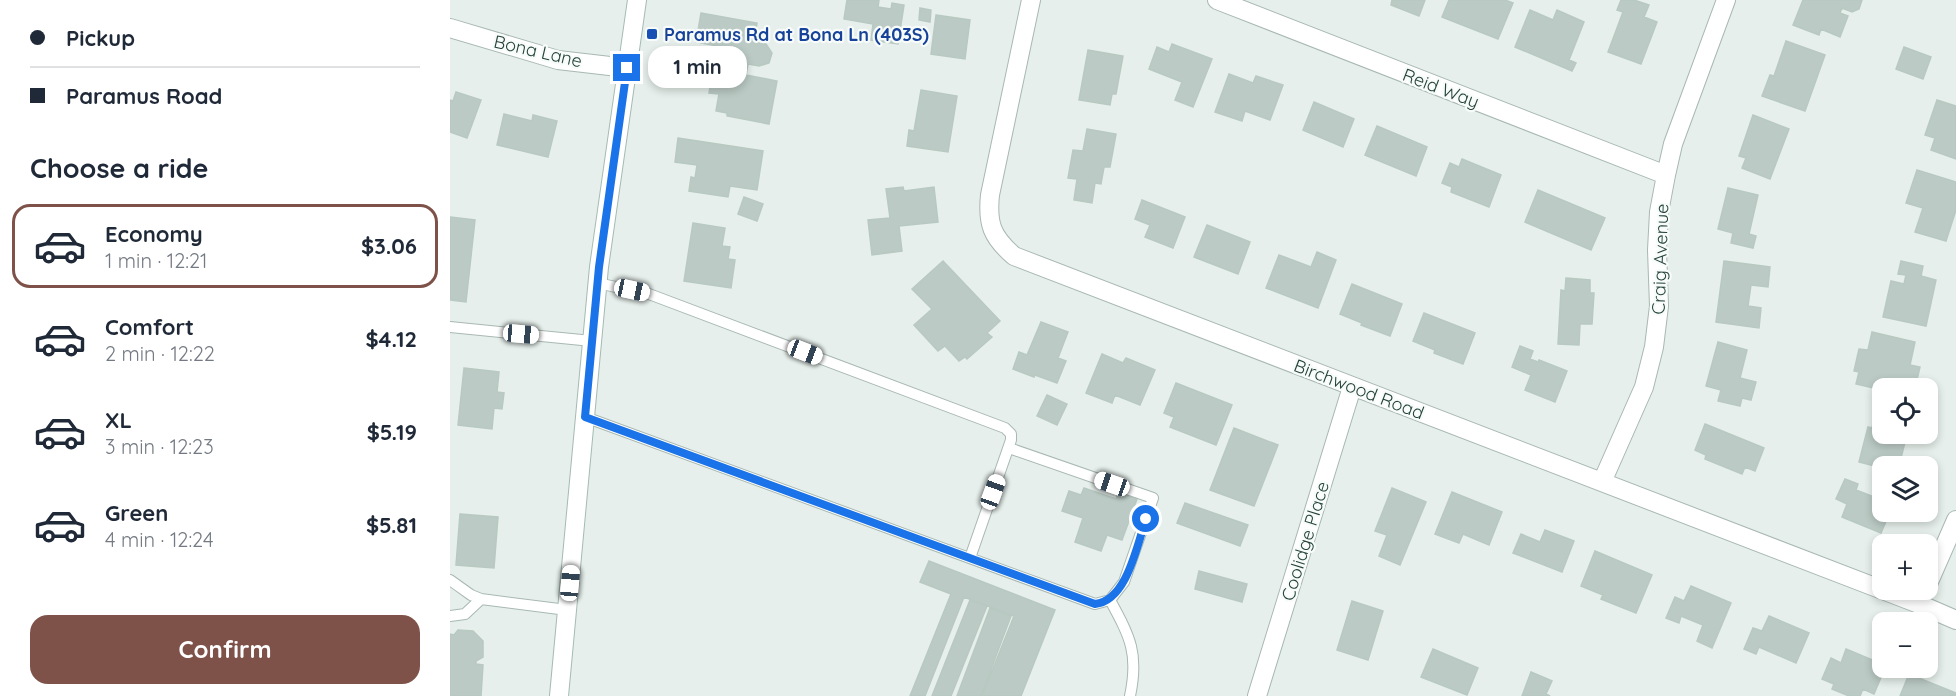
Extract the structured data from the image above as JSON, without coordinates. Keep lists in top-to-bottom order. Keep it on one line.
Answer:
{"streets":{"street":["Bona Lane","Reid Way","Craig Avenue","Birchwood Road","Coolidge Place"]},"crossings":[["Reid Way","Craig Avenue"],["Craig Avenue","Birchwood Road"],["Birchwood Road","Coolidge Place"]],"places":{"transit":["Paramus Rd at Bona Ln (403S)"]},"page":{"banner":["Pickup","Paramus Road"],"bubble":"1 min","heading":"Choose a ride","list":[{"name":"Economy","note":"1 min · 12:21","value":"$3.06"},{"name":"Comfort","note":"2 min · 12:22","value":"$4.12"},{"name":"XL","note":"3 min · 12:23","value":"$5.19"},{"name":"Green","note":"4 min · 12:24","value":"$5.81"}],"map_buttons":["+","−"],"buttons":"Confirm"}}
